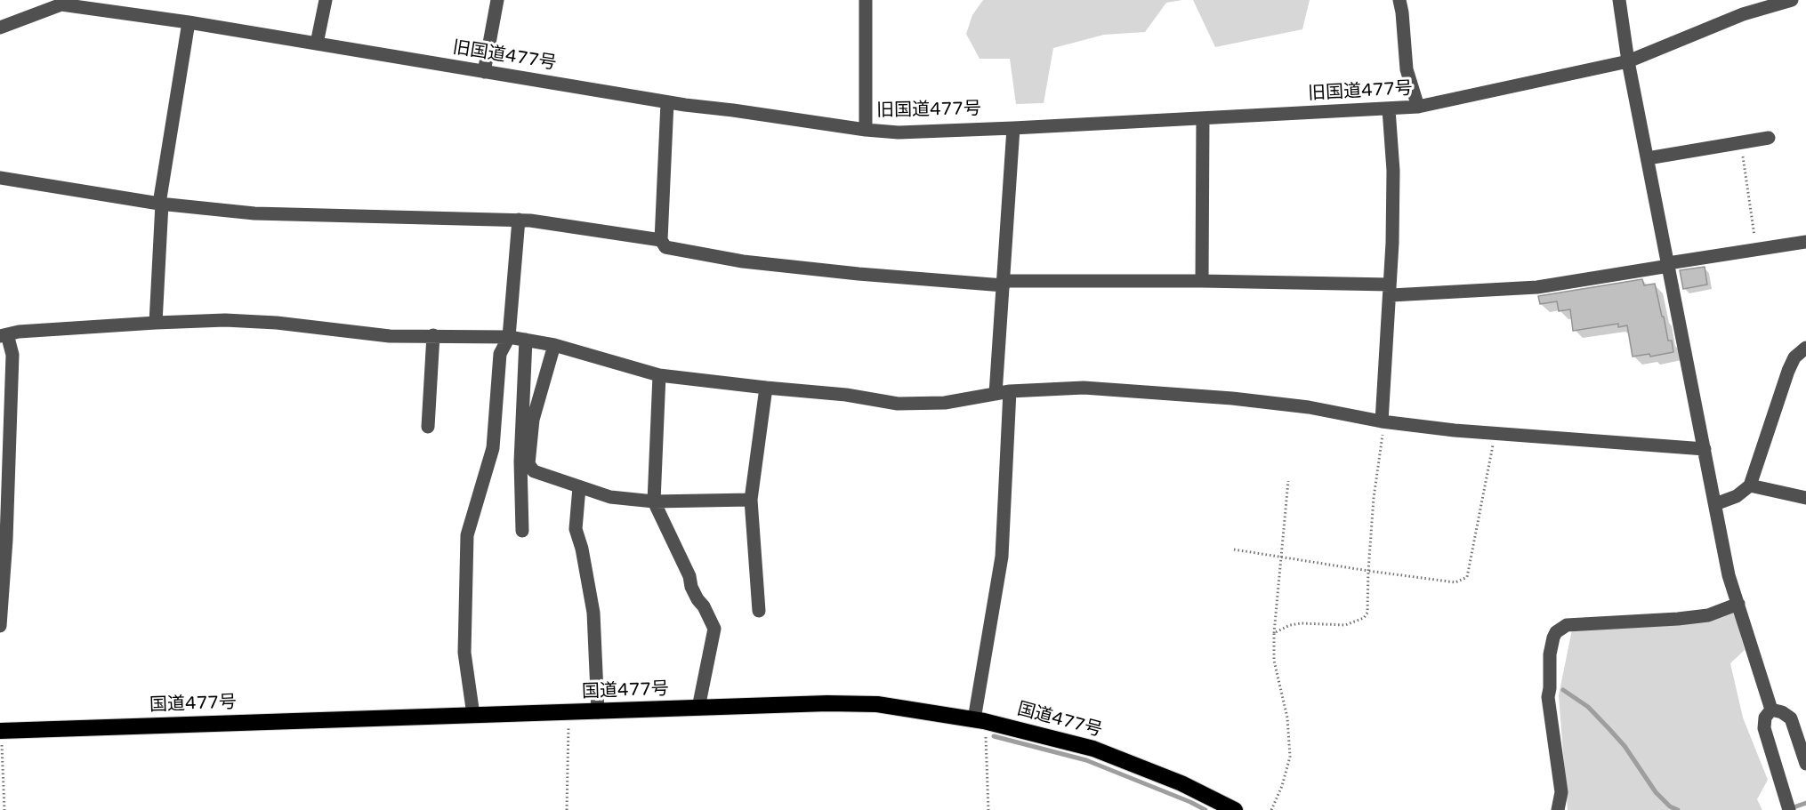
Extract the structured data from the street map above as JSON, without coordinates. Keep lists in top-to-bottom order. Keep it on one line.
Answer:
{"streets":{"highway":["国道477号"],"street":["旧国道477号"]}}
